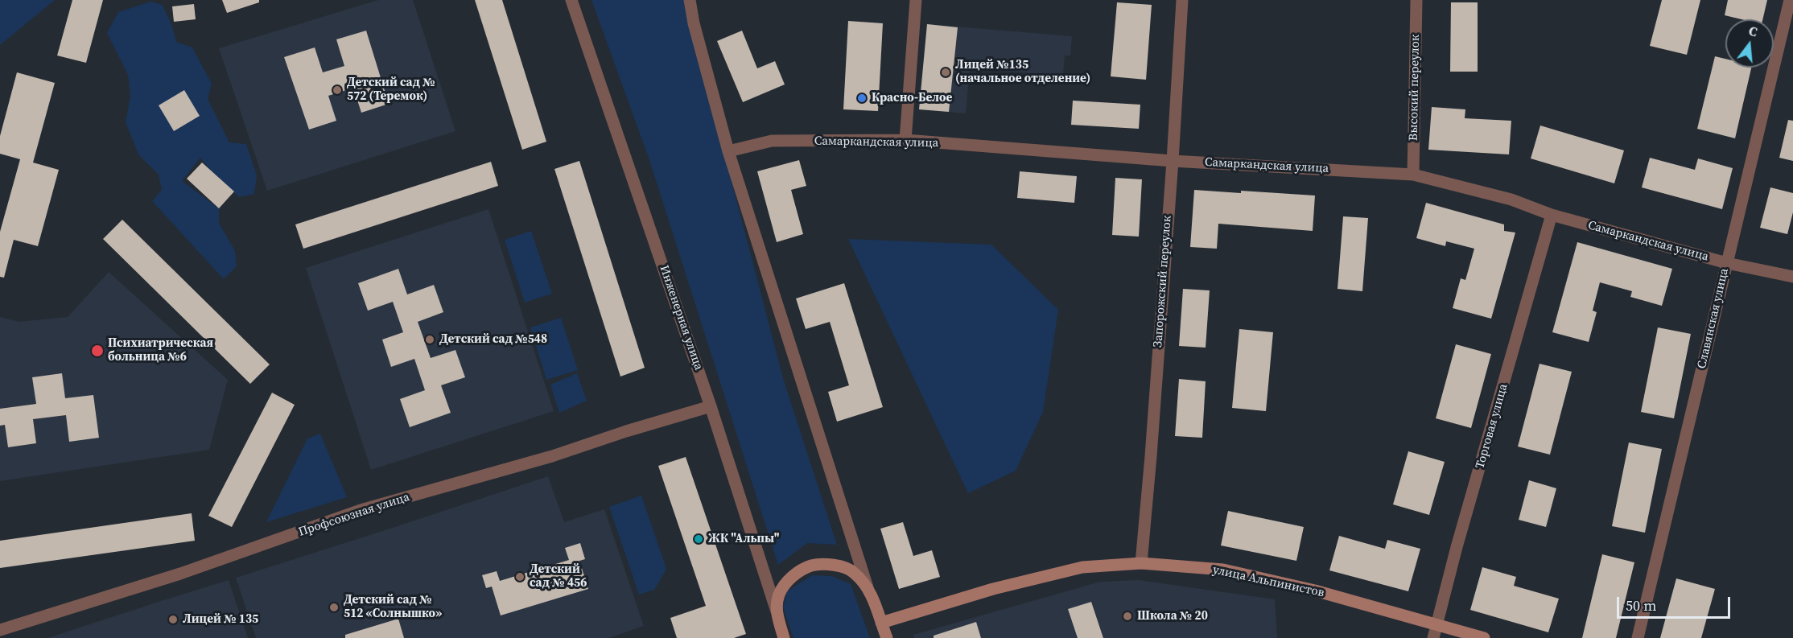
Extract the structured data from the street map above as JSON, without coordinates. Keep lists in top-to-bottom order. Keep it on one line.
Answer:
{"streets":{"main road":["Инженерная улица","улица Альпинистов"],"street":["Высокий переулок","Самаркандская улица","Запорожский переулок","Славянская улица","Торговая улица","Профсоюзная улица"]},"crossings":[["Высокий переулок","Самаркандская улица"],["Самаркандская улица","Запорожский переулок"],["Самаркандская улица","Славянская улица"],["Самаркандская улица","Торговая улица"],["Запорожский переулок","улица Альпинистов"],["Инженерная улица","Профсоюзная улица"],["Торговая улица","улица Альпинистов"]],"places":["Лицей №135 (начальное отделение)","Детский сад № 572 (Теремок)","Красно-Белое","Детский сад №548","Психиатрическая больница №6","ЖК \"Альпы\"","Детский сад № 456","Детский сад № 512 «Солнышко»","Школа № 20","Лицей № 135"],"scale_bar":"50 m","north":"top"}
